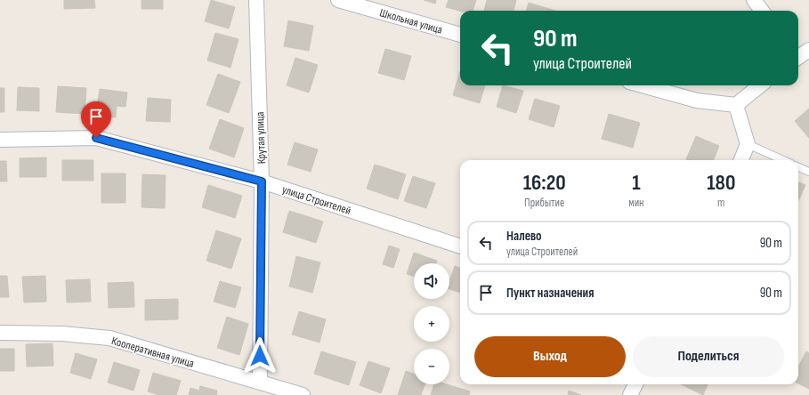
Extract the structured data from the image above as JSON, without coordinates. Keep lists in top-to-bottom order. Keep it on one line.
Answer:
{"streets":{"street":["Школьная улица","Крутая улица","улица Строителей","Кооперативная улица"]},"crossings":[["Крутая улица","улица Строителей"],["Крутая улица","Кооперативная улица"]],"page":{"turn":["90 m","улица Строителей"],"eta":["16:20","Прибытие","1","мин","180","m"],"list":[{"name":"Налево","note":"улица Строителей","value":"90 m"},{"name":"Пункт назначения","value":"90 m"}],"map_buttons":["+","−"],"buttons":["Выход","Поделиться"]}}
